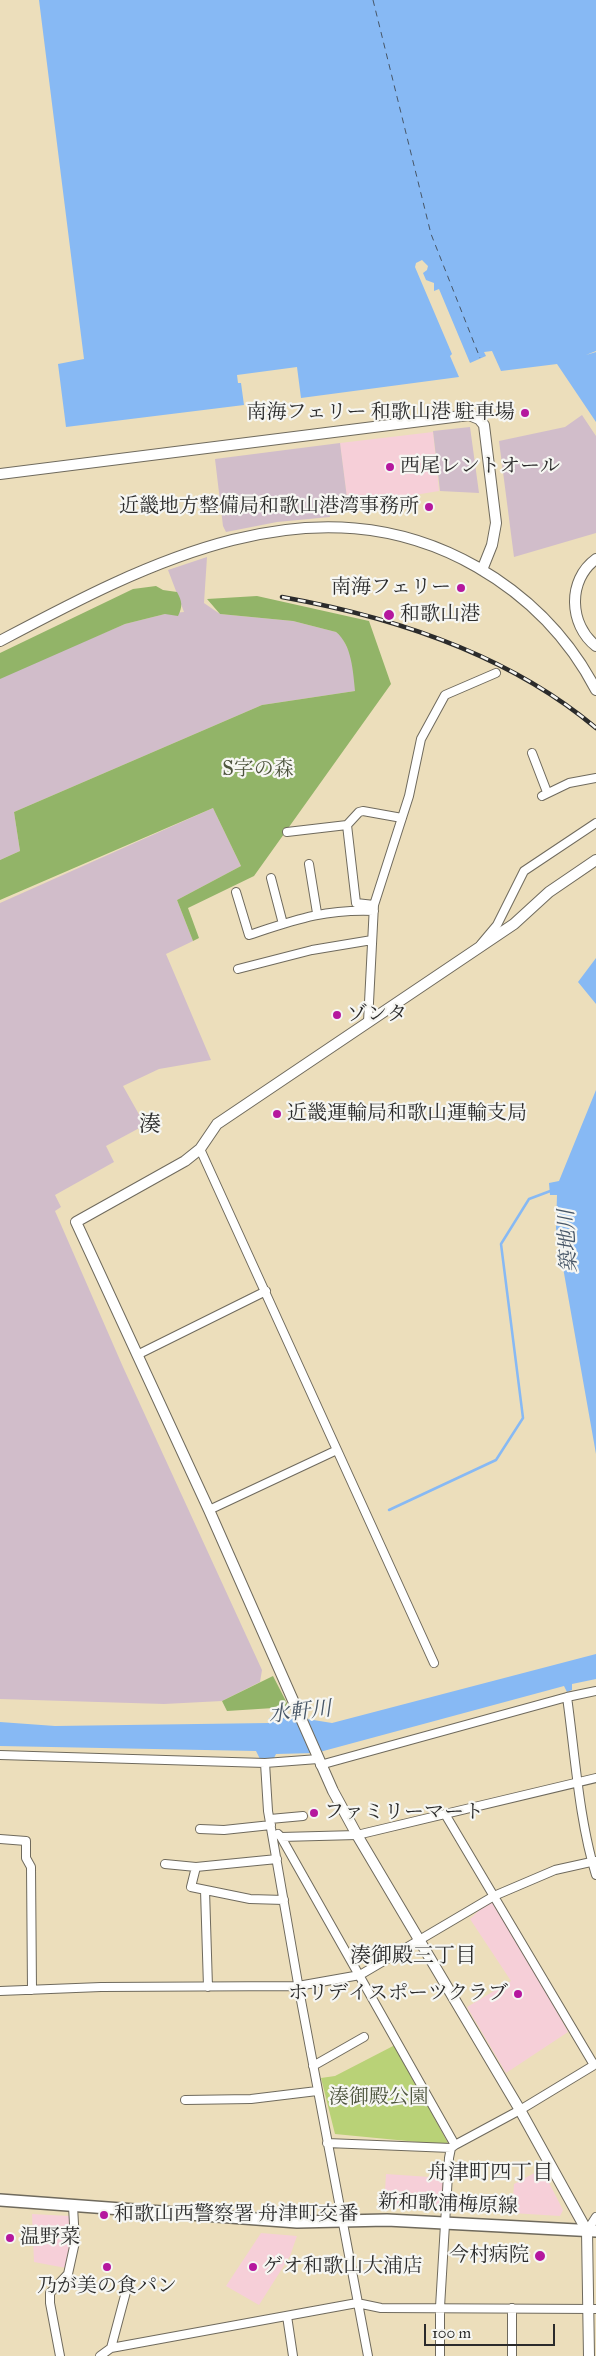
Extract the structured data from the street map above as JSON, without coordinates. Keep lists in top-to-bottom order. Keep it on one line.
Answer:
{"streets":{"main road":["新和歌浦梅原線"]},"districts":["湊","湊御殿三丁目","舟津町四丁目"],"water":["築地川","水軒川"],"parks":["S字の森","湊御殿公園"],"places":["南海フェリー 和歌山港 駐車場","西尾レントオール","近畿地方整備局和歌山港湾事務所","南海フェリー","和歌山港","ゾンタ","近畿運輸局和歌山運輸支局","ファミリーマート","ホリデイスポーツクラブ","和歌山西警察署 舟津町交番","温野菜","今村病院","乃が美の食パン","ゲオ和歌山大浦店"],"scale_bar":"100 m"}
